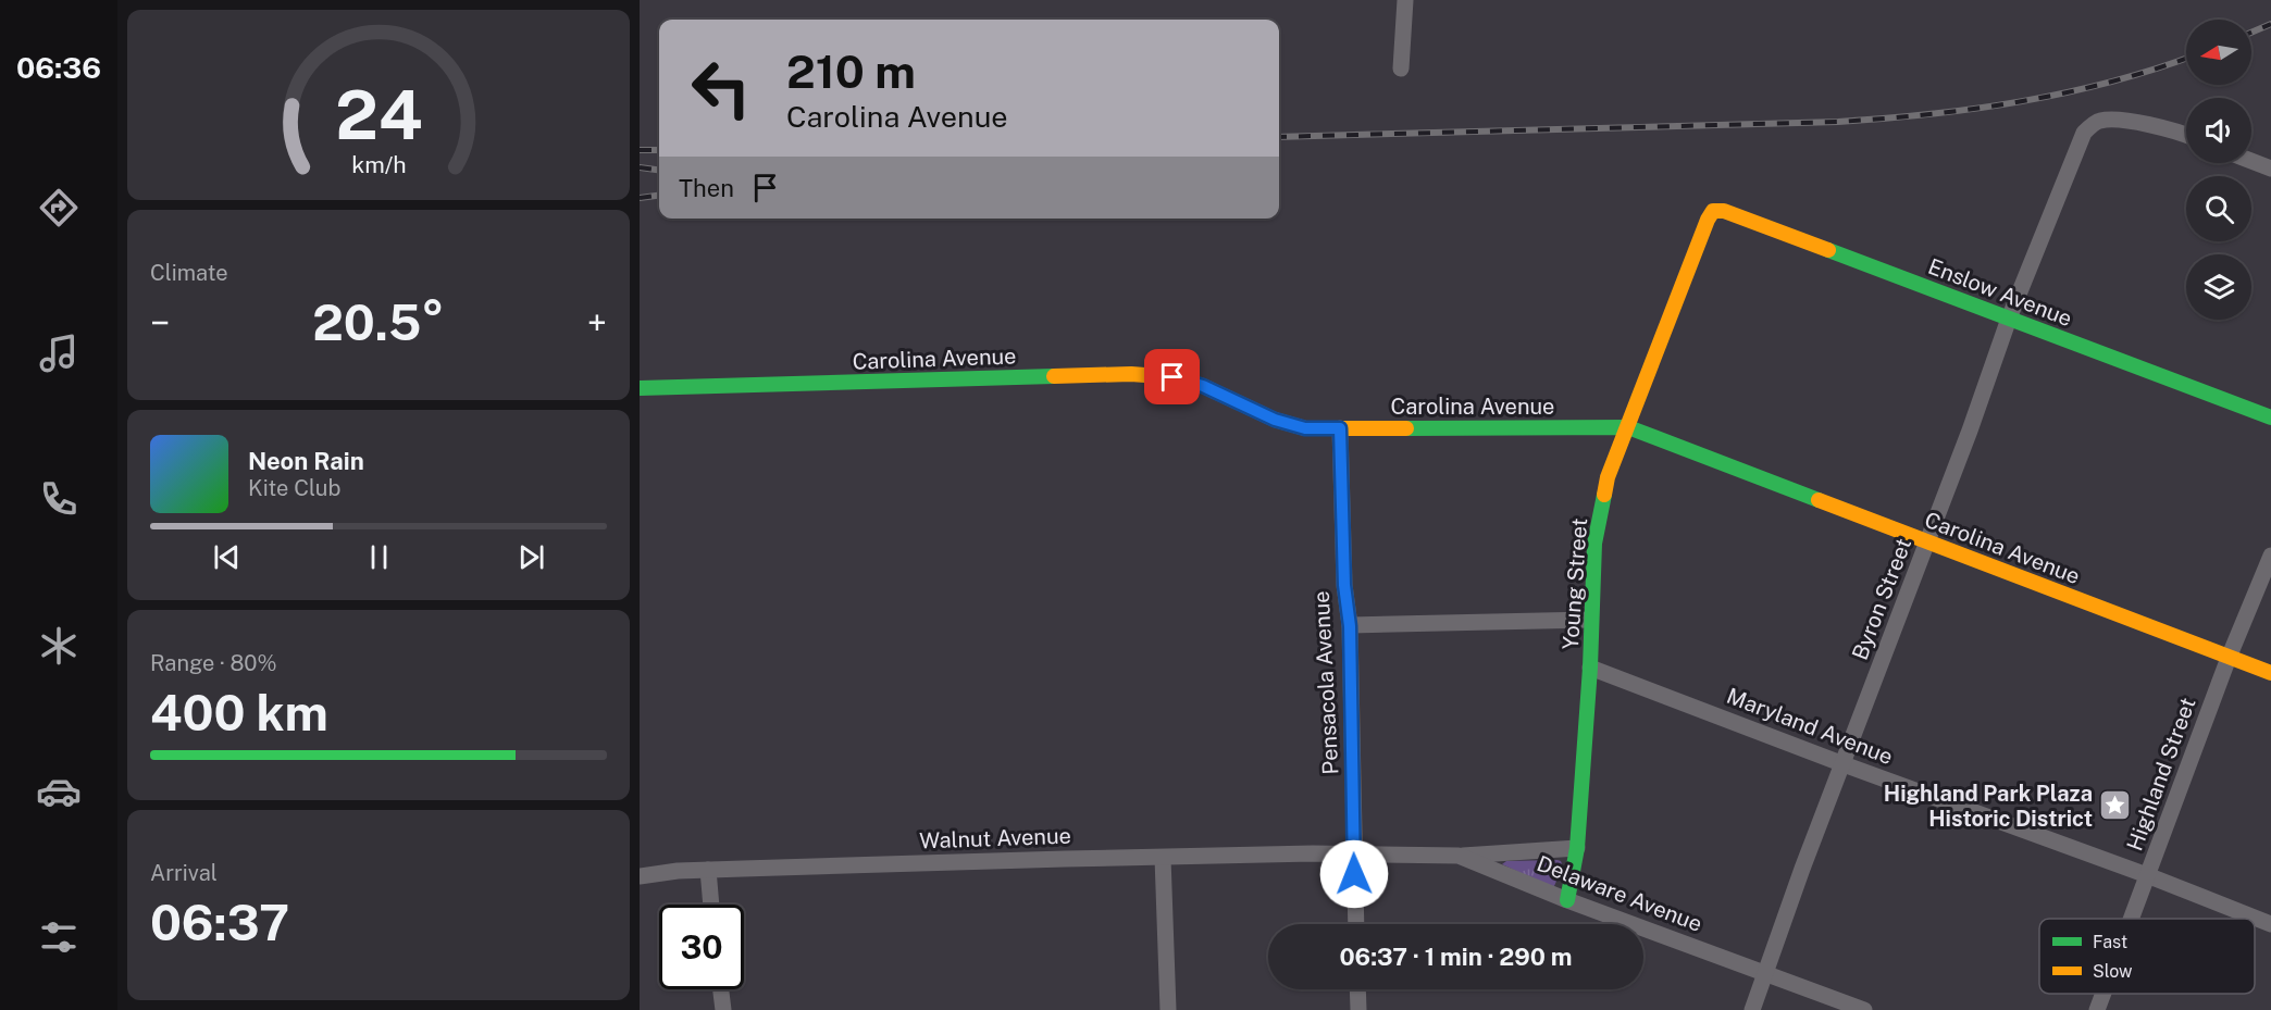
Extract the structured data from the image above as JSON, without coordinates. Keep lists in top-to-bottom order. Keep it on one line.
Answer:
{"streets":{"street":["Enslow Avenue","Carolina Avenue","Young Street","Byron Street","Pensacola Avenue","Maryland Avenue","Highland Street","Walnut Avenue","Delaware Avenue"]},"crossings":[["Enslow Avenue","Young Street"],["Enslow Avenue","Byron Street"],["Carolina Avenue","Young Street"],["Carolina Avenue","Byron Street"],["Carolina Avenue","Pensacola Avenue"],["Carolina Avenue","Highland Street"],["Young Street","Maryland Avenue"],["Young Street","Delaware Avenue"],["Byron Street","Maryland Avenue"],["Byron Street","Delaware Avenue"],["Pensacola Avenue","Walnut Avenue"],["Pensacola Avenue","Delaware Avenue"],["Maryland Avenue","Highland Street"],["Walnut Avenue","Delaware Avenue"]],"places":{"place":["Highland Park Plaza Historic District"]},"legend":["Fast","Slow"],"north":"left","page":{"tabs":"06:36","turn":["210 m","Carolina Avenue"],"then":"Then","tile":["Climate",["Range · 80%","400 km"],["Arrival","06:37"]],"heat":["−","20.5°","+"],"song":["Neon Rain","Kite Club"],"limit":"30","trip":"06:37 · 1 min · 290 m","gauge":["24","km/h"]}}
